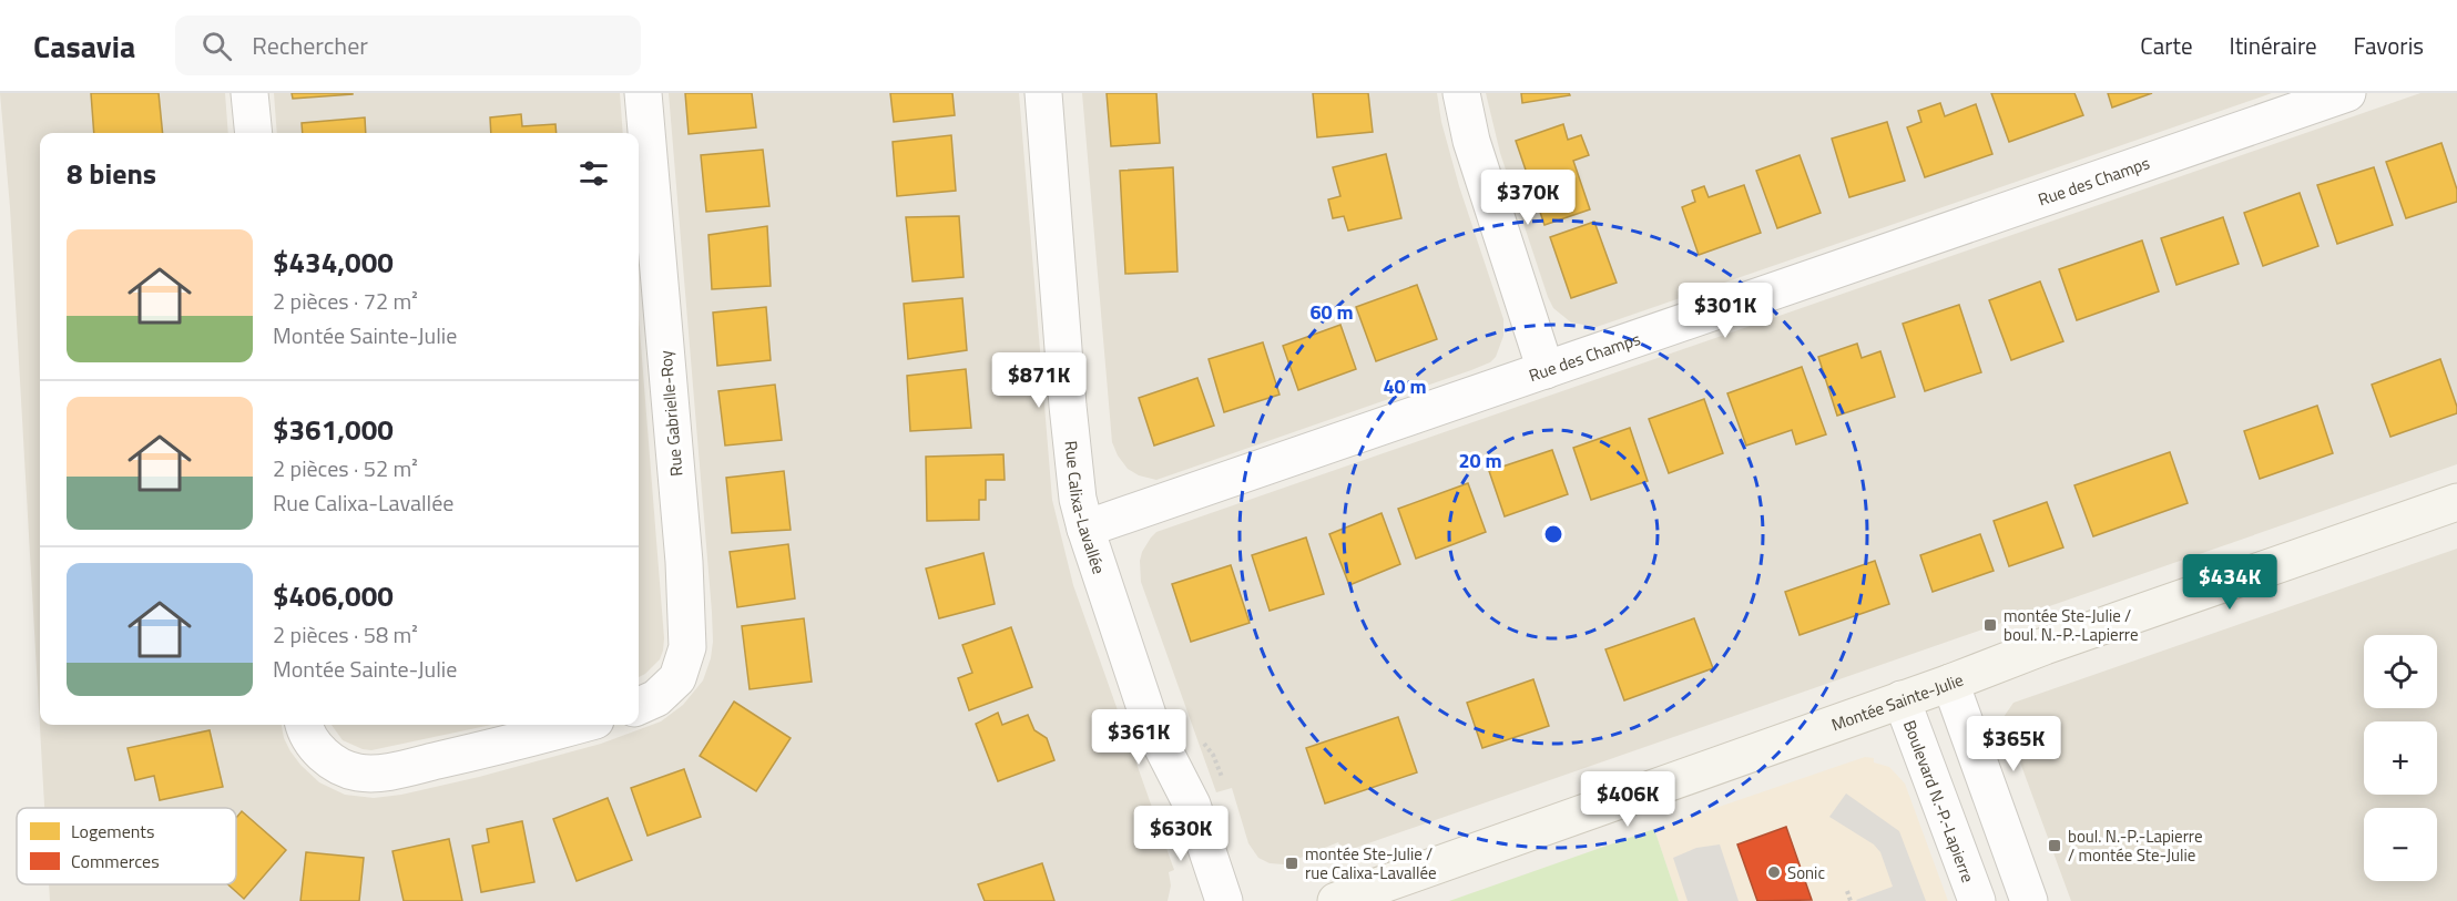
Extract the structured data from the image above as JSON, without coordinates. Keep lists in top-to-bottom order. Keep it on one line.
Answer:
{"streets":{"main road":["Montée Sainte-Julie"],"street":["Rue des Champs","Rue Gabrielle-Roy","Rue Calixa-Lavallée","Boulevard N.-P.-Lapierre"]},"crossings":[["Rue des Champs","Rue Calixa-Lavallée"],["Montée Sainte-Julie","Boulevard N.-P.-Lapierre"]],"places":{"transit":["montée Ste-Julie / boul. N.-P.-Lapierre","boul. N.-P.-Lapierre / montée Ste-Julie","montée Ste-Julie / rue Calixa-Lavallée"],"other":["Sonic"]},"legend":["Logements","Commerces"],"page":{"header":"Casavia","search":"Rechercher","nav":["Carte","Itinéraire","Favoris"],"heading":"8 biens","price":["$370K","$301K","$871K","$434K","$361K","$365K","$406K","$630K"],"list":[{"name":"$434,000","note":"2 pièces · 72 m² · Montée Sainte-Julie"},{"name":"$361,000","note":"2 pièces · 52 m² · Rue Calixa-Lavallée"},{"name":"$406,000","note":"2 pièces · 58 m² · Montée Sainte-Julie"}],"map_buttons":["+","−"]},"rings":["60 m","40 m","20 m"]}
